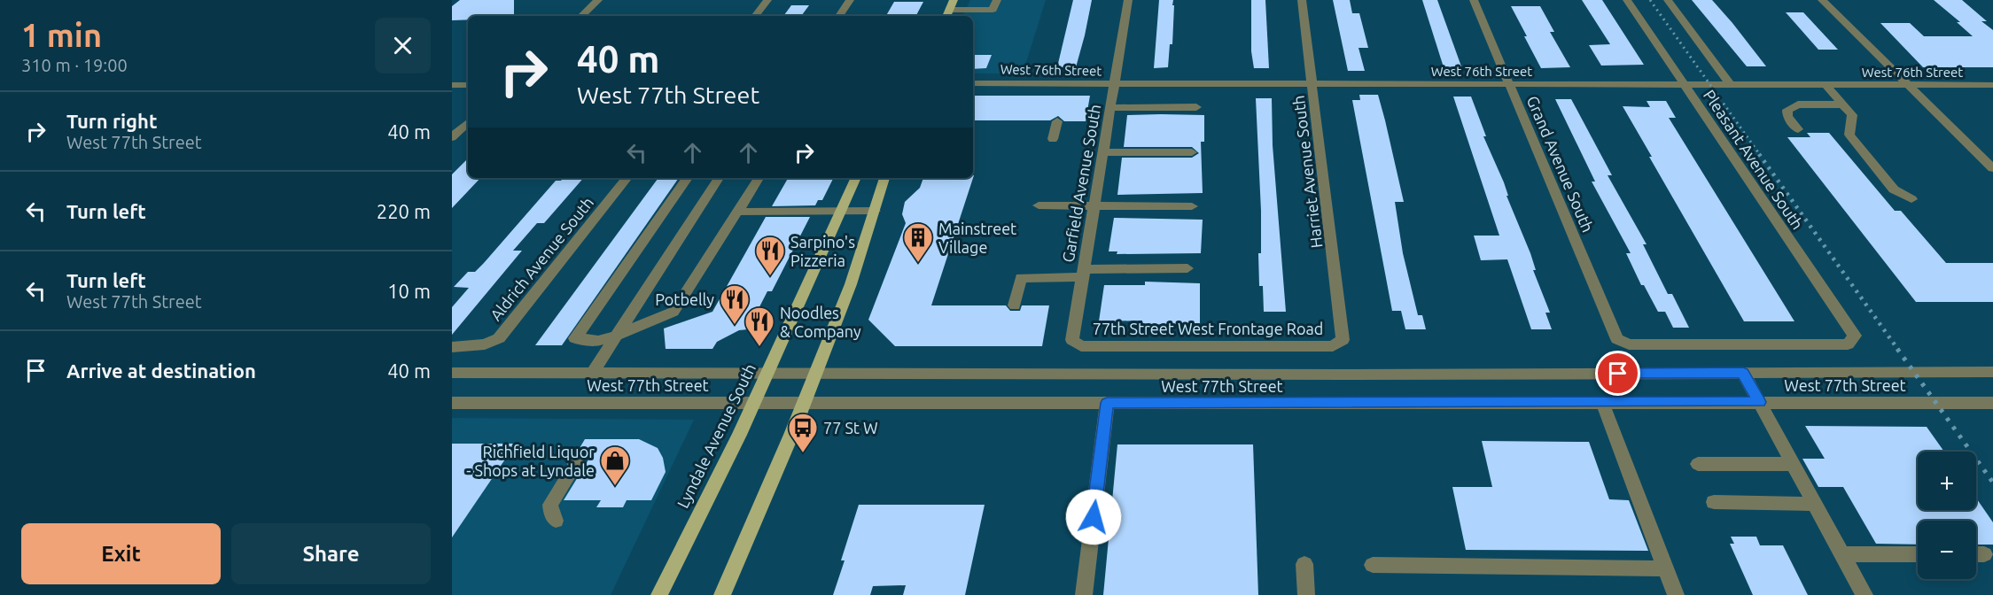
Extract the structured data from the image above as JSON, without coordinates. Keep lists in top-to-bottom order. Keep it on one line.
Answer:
{"streets":{"main road":["Lyndale Avenue South"],"street":["West 76th Street","Pleasant Avenue South","Grand Avenue South","Harriet Avenue South","Garfield Avenue South","Aldrich Avenue South","77th Street West Frontage Road","West 77th Street"]},"crossings":[["West 76th Street","Pleasant Avenue South"],["West 76th Street","Grand Avenue South"],["West 76th Street","Harriet Avenue South"],["West 76th Street","Garfield Avenue South"],["Pleasant Avenue South","Grand Avenue South"],["Harriet Avenue South","77th Street West Frontage Road"],["Garfield Avenue South","77th Street West Frontage Road"],["West 77th Street","Lyndale Avenue South"]],"places":{"building":["Mainstreet Village"],"restaurant":["Sarpino's Pizzeria","Potbelly","Noodles & Company"],"bus stop":["77 St W"],"shop":["Richfield Liquor - Shops at Lyndale"]},"page":{"heading":["1 min","310 m · 19:00"],"turn":["40 m","West 77th Street"],"list":[{"name":"Turn right","note":"West 77th Street","value":"40 m"},{"name":"Turn left","value":"220 m"},{"name":"Turn left","note":"West 77th Street","value":"10 m"},{"name":"Arrive at destination","value":"40 m"}],"map_buttons":["+","−"],"buttons":["Exit","Share"]}}
